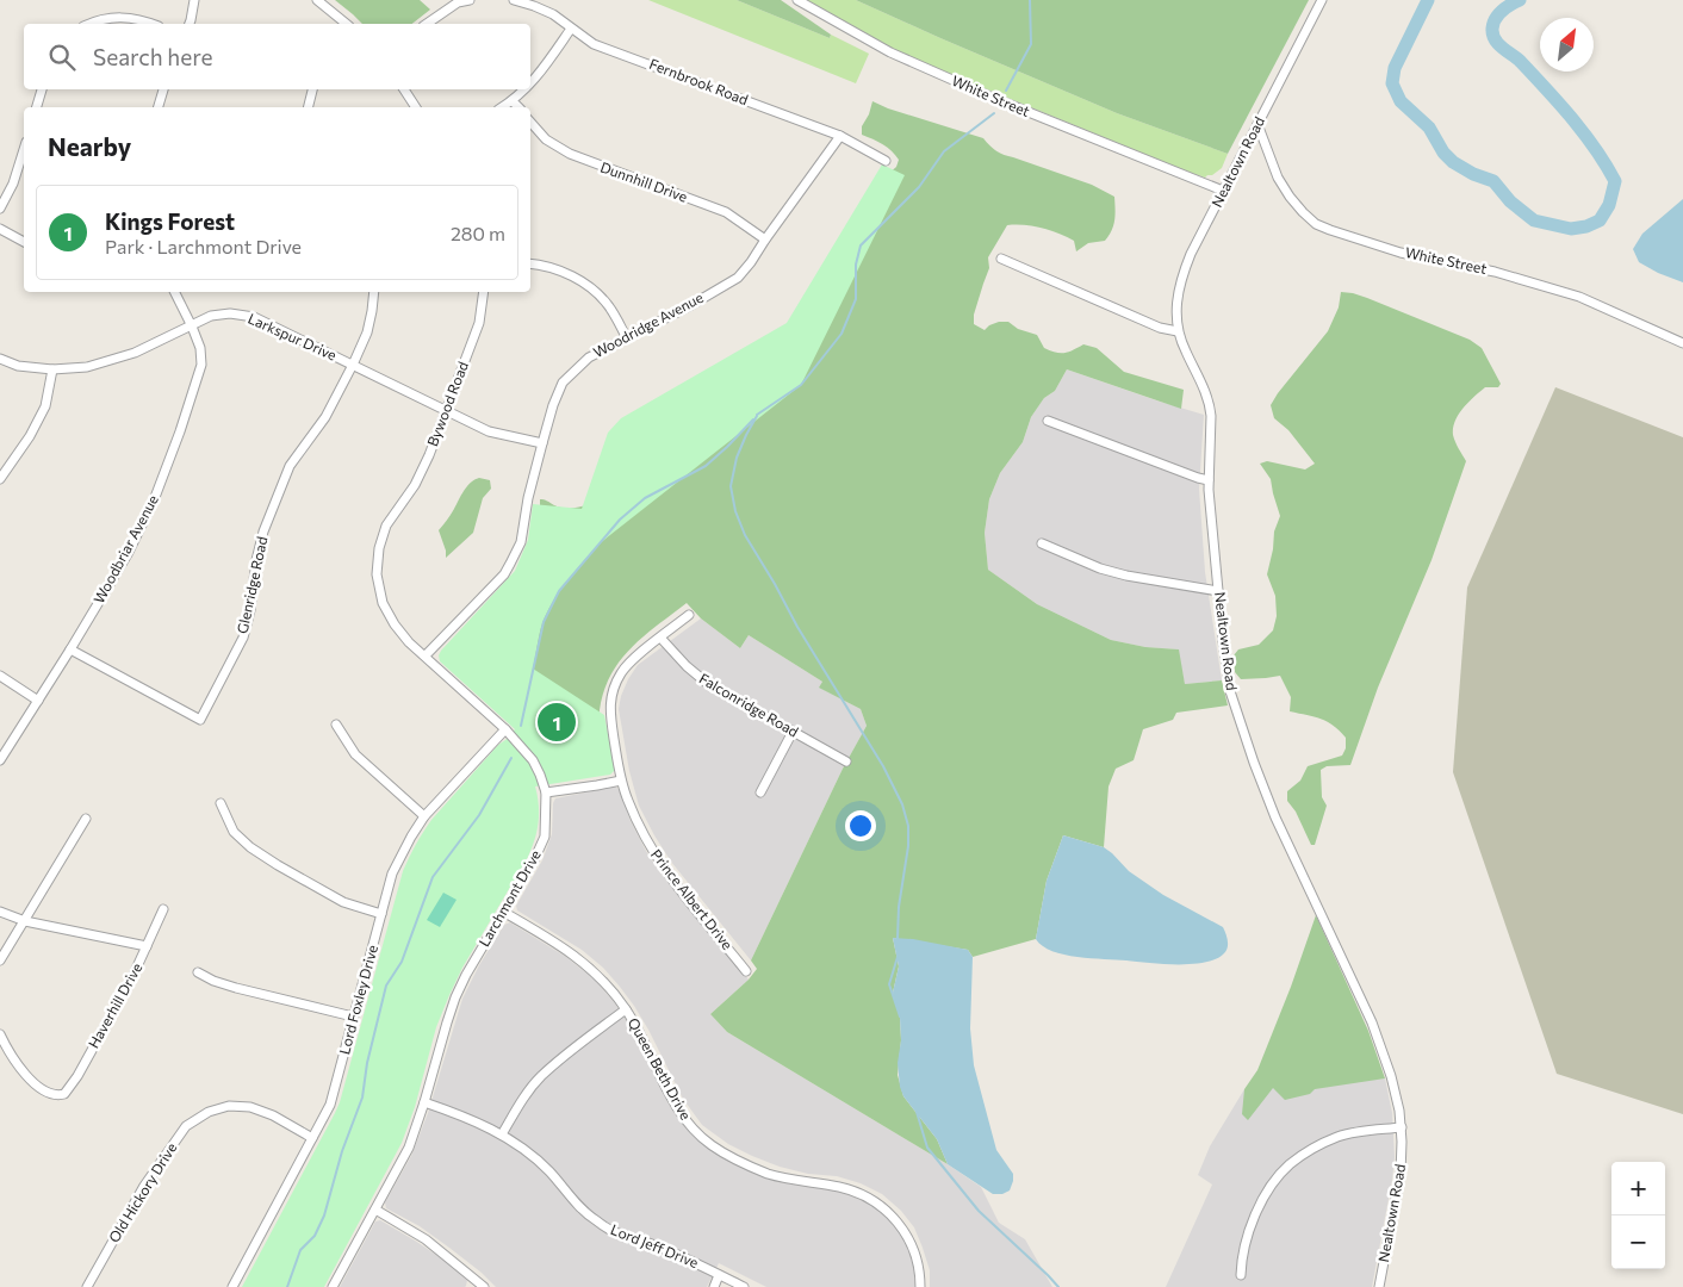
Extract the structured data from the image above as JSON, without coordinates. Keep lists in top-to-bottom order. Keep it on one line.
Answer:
{"streets":{"street":["Fernbrook Road","White Street","Nealtown Road","Dunnhill Drive","Woodridge Avenue","Larkspur Drive","Bywood Road","Woodbriar Avenue","Glenridge Road","Falconridge Road","Larchmont Drive","Prince Albert Drive","Lord Foxley Drive","Haverhill Drive","Queen Beth Drive","Old Hickory Drive","Lord Jeff Drive"]},"crossings":[["Fernbrook Road","Woodridge Avenue"],["White Street","Nealtown Road"],["Dunnhill Drive","Woodridge Avenue"],["Woodridge Avenue","Larkspur Drive"],["Woodridge Avenue","Larchmont Drive"],["Larkspur Drive","Bywood Road"],["Larkspur Drive","Woodbriar Avenue"],["Larkspur Drive","Glenridge Road"],["Bywood Road","Larchmont Drive"],["Woodbriar Avenue","Glenridge Road"],["Falconridge Road","Prince Albert Drive"],["Larchmont Drive","Lord Foxley Drive"],["Larchmont Drive","Queen Beth Drive"],["Larchmont Drive","Lord Jeff Drive"],["Lord Foxley Drive","Old Hickory Drive"]],"north":"top right","page":{"search":"Search here","heading":"Nearby","list":[{"mark":"1","name":"Kings Forest","note":"Park · Larchmont Drive","value":"280 m"}],"pins":"1","map_buttons":["+","−"]}}
